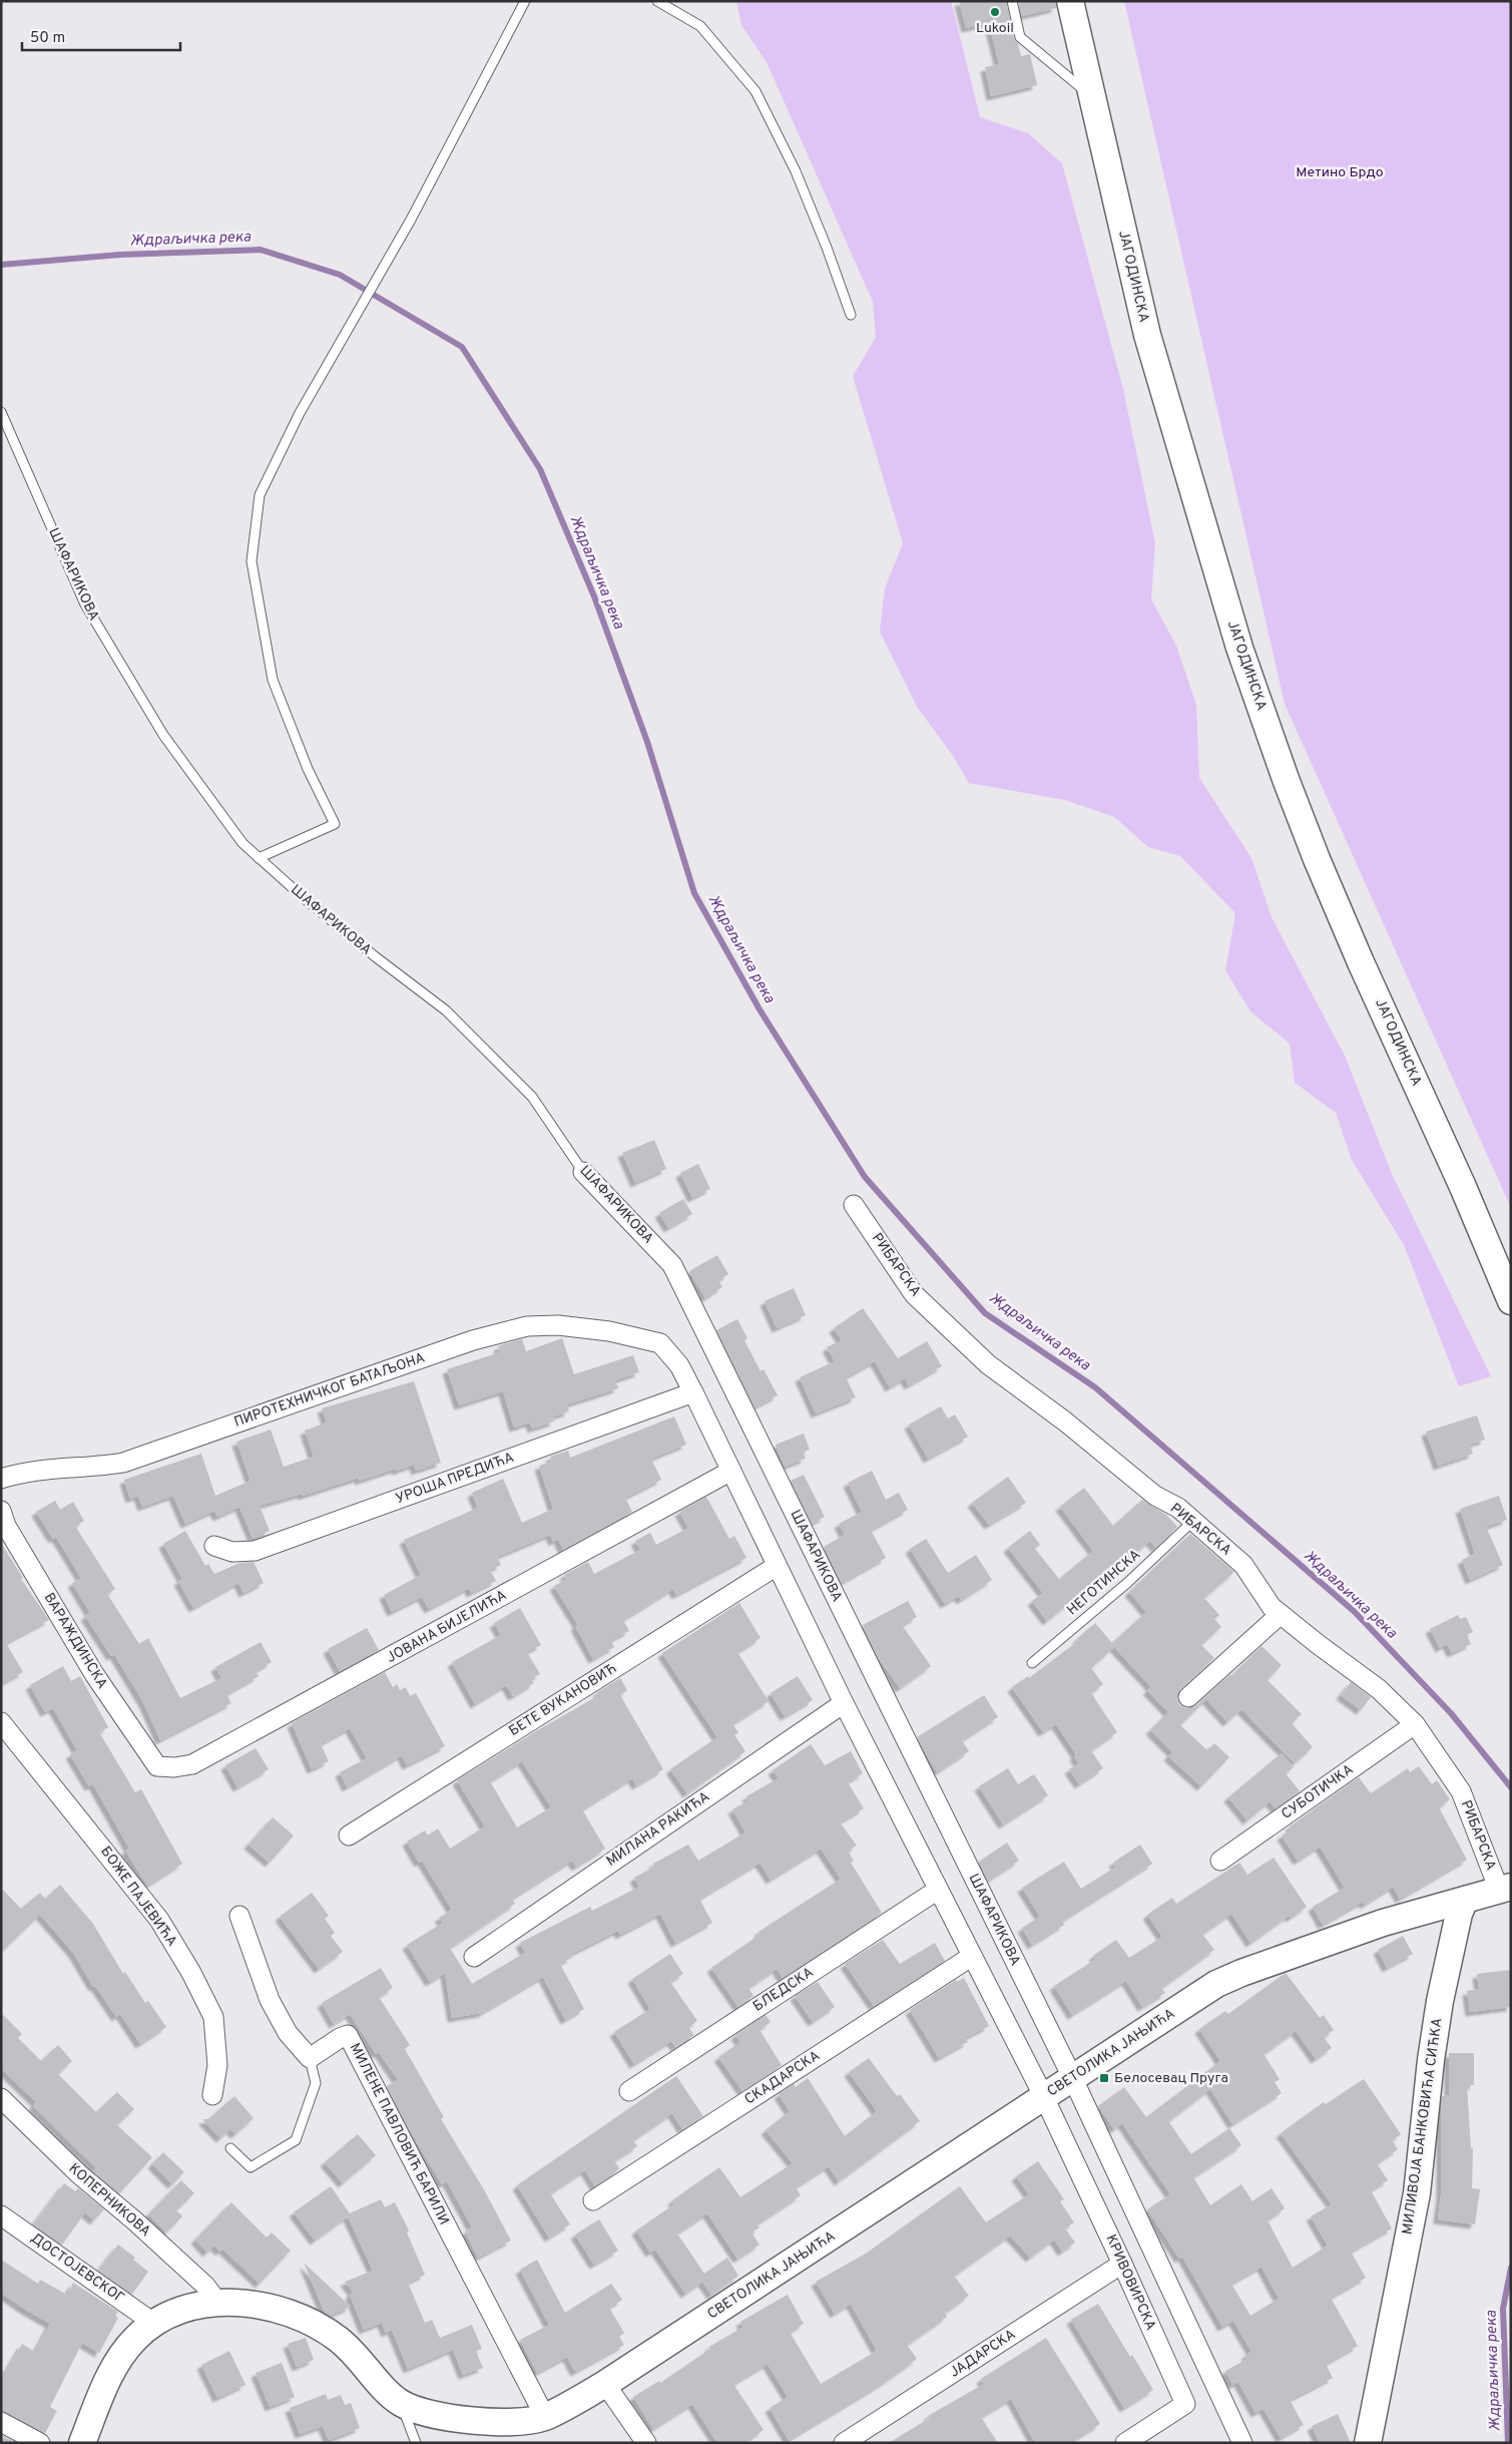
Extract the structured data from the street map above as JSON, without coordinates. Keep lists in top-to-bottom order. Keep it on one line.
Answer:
{"streets":{"street":["ЈАГОДИНСКА","ШАФАРИКОВА","РИБАРСКА","ПИРОТЕХНИЧКОГ БАТАЉОНА","УРОША ПРЕДИЋА","ЈОВАНА БИЈЕЛИЋА","ВАРАЖДИНСКА","БЕТЕ ВУКАНОВИЋ","СУБОТИЧКА","МИЛАНА РАКИЋА","БОЖЕ ПАЈЕВИЋА","БЛЕДСКА","СВЕТОЛИКА ЈАЊИЋА","СКАДАРСКА","МИЛИВОЈА БАНКОВИЋА СИЋКА","МИЛЕНЕ ПАВЛОВИЋ БАРИЛИ","КОПЕРНИКОВА","ДОСТОЈЕВСКОГ","КРИВОВИРСКА","ЈАДАРСКА"],"lane":["НЕГОТИНСКА"]},"crossings":[["ШАФАРИКОВА","СВЕТОЛИКА ЈАЊИЋА"],["РИБАРСКА","НЕГОТИНСКА"],["РИБАРСКА","СУБОТИЧКА"],["РИБАРСКА","СВЕТОЛИКА ЈАЊИЋА"],["ПИРОТЕХНИЧКОГ БАТАЉОНА","КРИВОВИРСКА"],["УРОША ПРЕДИЋА","КРИВОВИРСКА"],["ЈОВАНА БИЈЕЛИЋА","ВАРАЖДИНСКА"],["ЈОВАНА БИЈЕЛИЋА","КРИВОВИРСКА"],["БЕТЕ ВУКАНОВИЋ","КРИВОВИРСКА"],["МИЛАНА РАКИЋА","КРИВОВИРСКА"],["БЛЕДСКА","КРИВОВИРСКА"],["СВЕТОЛИКА ЈАЊИЋА","МИЛИВОЈА БАНКОВИЋА СИЋКА"],["СВЕТОЛИКА ЈАЊИЋА","МИЛЕНЕ ПАВЛОВИЋ БАРИЛИ"],["СВЕТОЛИКА ЈАЊИЋА","КОПЕРНИКОВА"],["СВЕТОЛИКА ЈАЊИЋА","ДОСТОЈЕВСКОГ"],["СВЕТОЛИКА ЈАЊИЋА","КРИВОВИРСКА"],["СКАДАРСКА","КРИВОВИРСКА"],["КРИВОВИРСКА","ЈАДАРСКА"]],"water":["Ждраљичка река"],"parks":["Метино Брдо"],"places":{"other":["Lukoil"],"transit":["Белосевац Пруга"]},"scale_bar":"50 m"}
